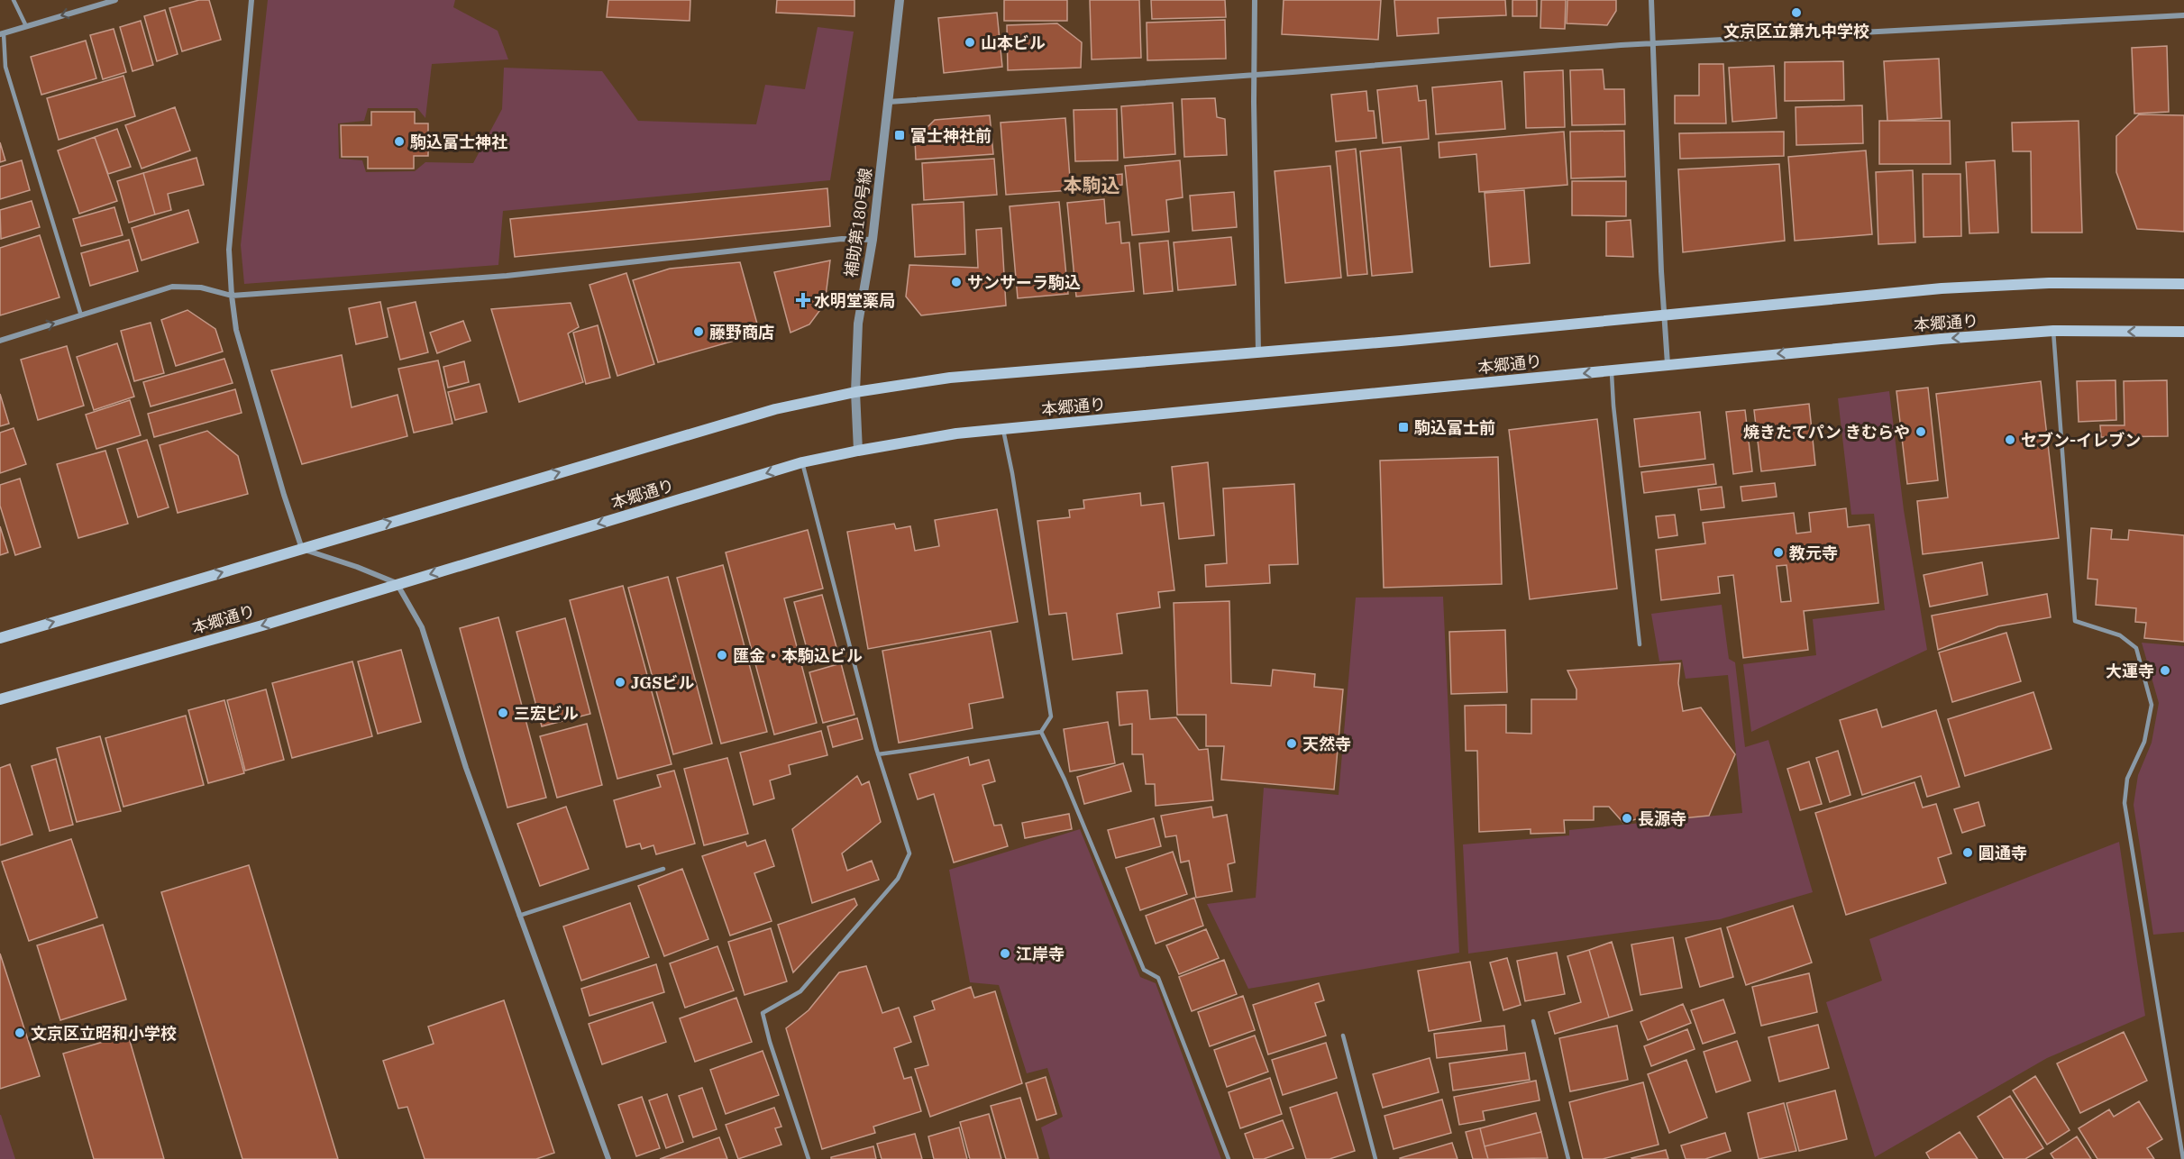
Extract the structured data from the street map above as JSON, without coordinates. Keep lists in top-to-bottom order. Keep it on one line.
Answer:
{"streets":{"main road":["本郷通り"],"street":["補助第180号線"]},"crossings":[["補助第180号線","本郷通り"]],"districts":["本駒込"],"places":{"other":["文京区立第九中学校","山本ビル","駒込富士神社","サンサーラ駒込","藤野商店","焼きたてパン きむらや","セブン-イレブン","教元寺","匯金・本駒込ビル","大運寺","JGSビル","三宏ビル","天然寺","長源寺","圓通寺","江岸寺","文京区立昭和小学校"],"transit":["富士神社前","駒込富士前"],"health":["水明堂薬局"]}}
